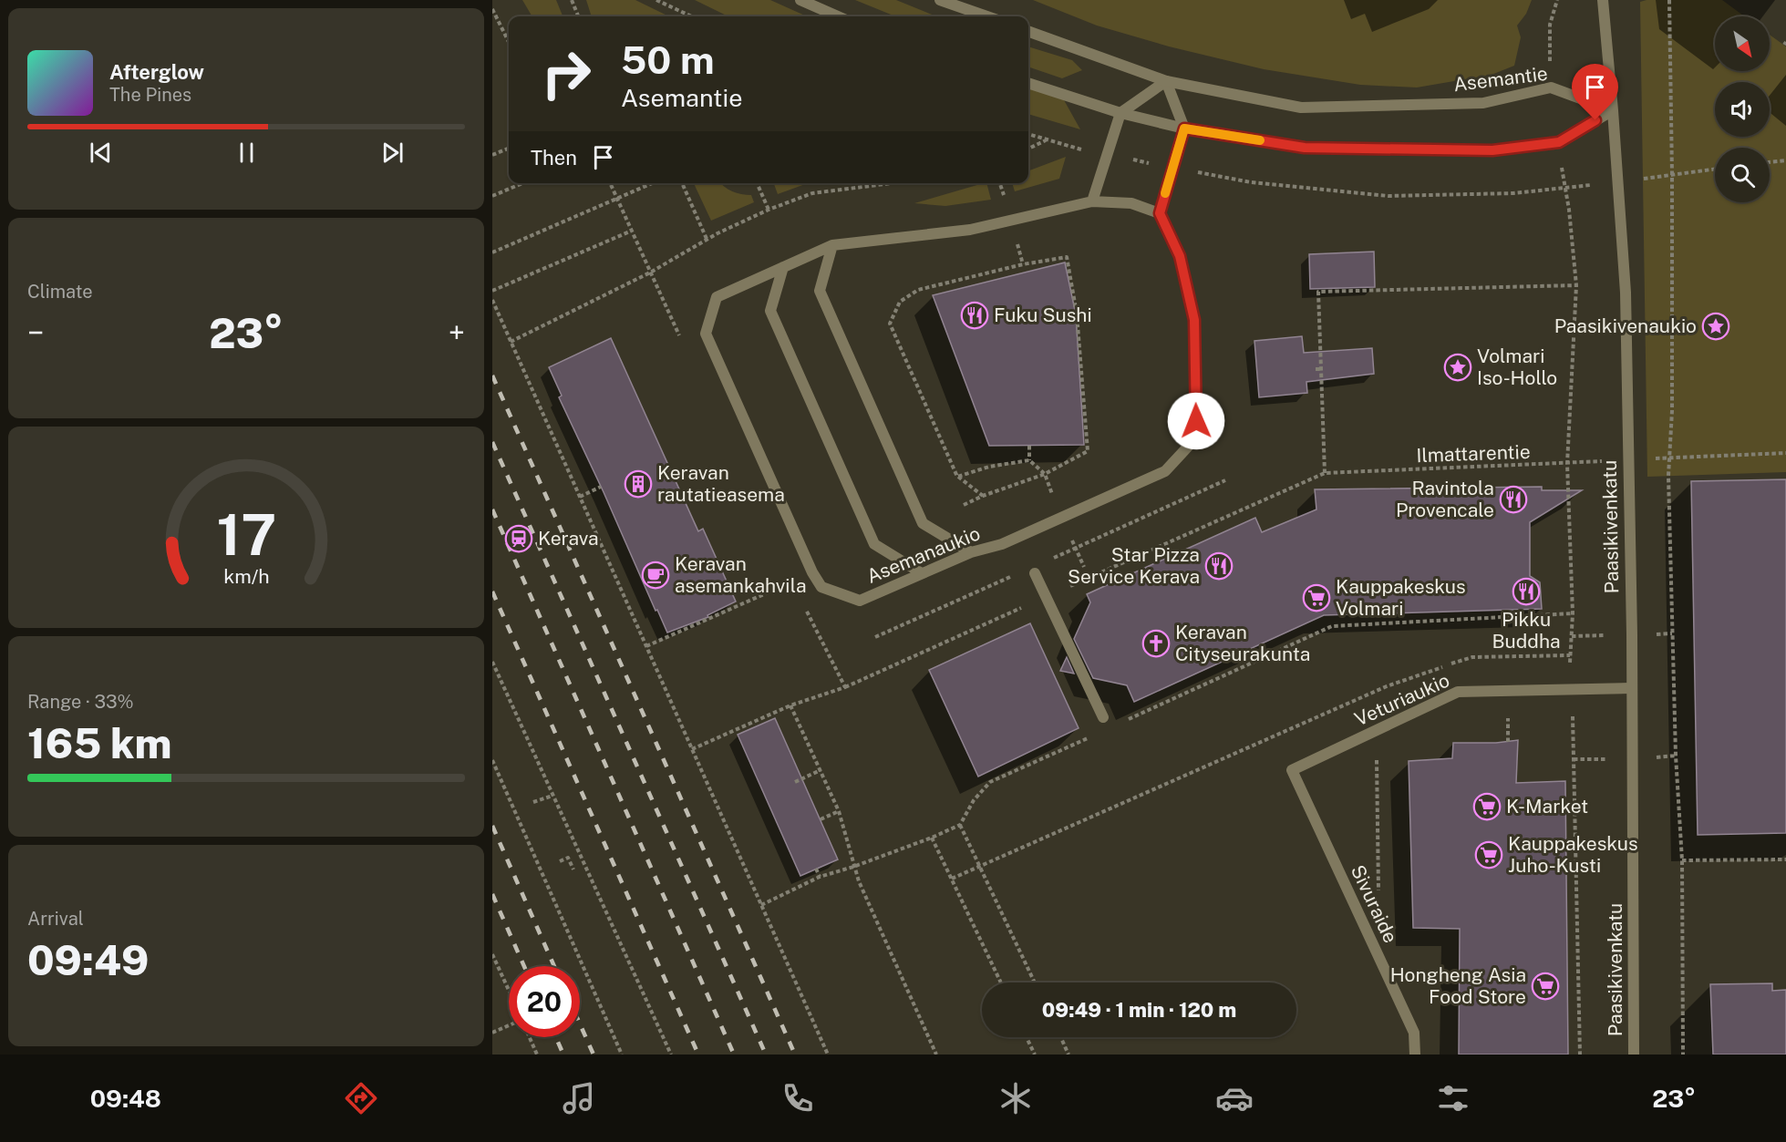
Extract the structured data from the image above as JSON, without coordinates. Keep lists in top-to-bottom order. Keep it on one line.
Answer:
{"streets":{"street":["Asemantie","Paasikivenkatu","Asemanaukio","Veturiaukio","Sivuraide"],"path":["Ilmattarentie"]},"crossings":[["Asemantie","Paasikivenkatu"],["Paasikivenkatu","Veturiaukio"],["Veturiaukio","Sivuraide"]],"places":{"restaurant":["Fuku Sushi","Ravintola Provencale","Star Pizza Service Kerava","Pikku Buddha"],"place":["Paasikivenaukio","Volmari Iso-Hollo"],"building":["Keravan rautatieasema"],"station":["Kerava"],"cafe":["Keravan asemankahvila"],"supermarket":["Kauppakeskus Volmari","K-Market","Kauppakeskus Juho-Kusti","Hongheng Asia Food Store"],"church":["Keravan Cityseurakunta"]},"north":"bottom right","page":{"turn":["50 m","Asemantie"],"song":["Afterglow","The Pines"],"then":"Then","tile":["Climate",["Range · 33%","165 km"],["Arrival","09:49"]],"heat":["−","23°","+"],"limit":"20","trip":"09:49 · 1 min · 120 m","tabs":["09:48","23°"],"gauge":["17","km/h"]}}
